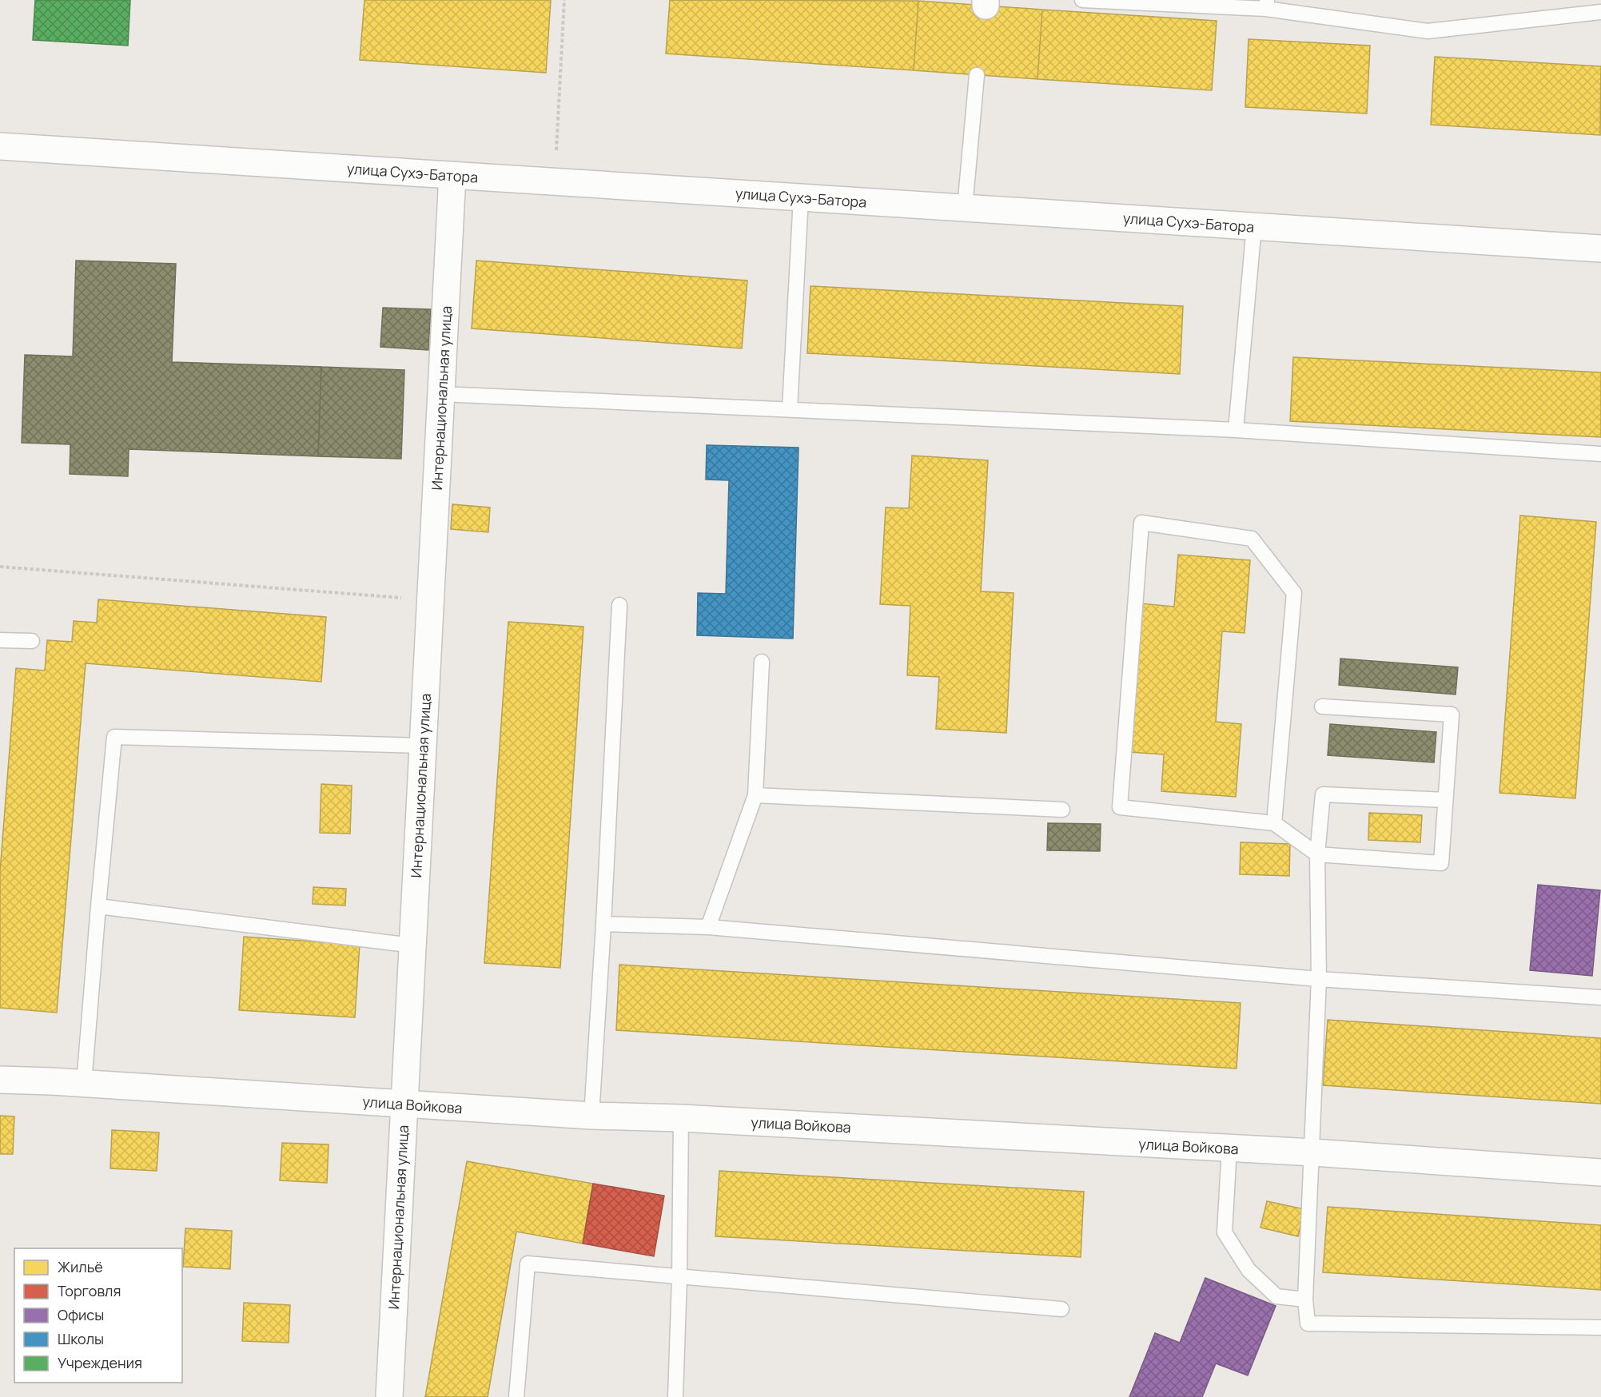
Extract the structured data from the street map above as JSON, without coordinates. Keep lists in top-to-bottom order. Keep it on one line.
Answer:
{"streets":{"street":["улица Сухэ-Батора","Интернациональная улица","улица Войкова"]},"crossings":[["улица Сухэ-Батора","Интернациональная улица"],["Интернациональная улица","улица Войкова"]],"legend":["Жильё","Торговля","Офисы","Школы","Учреждения"]}
